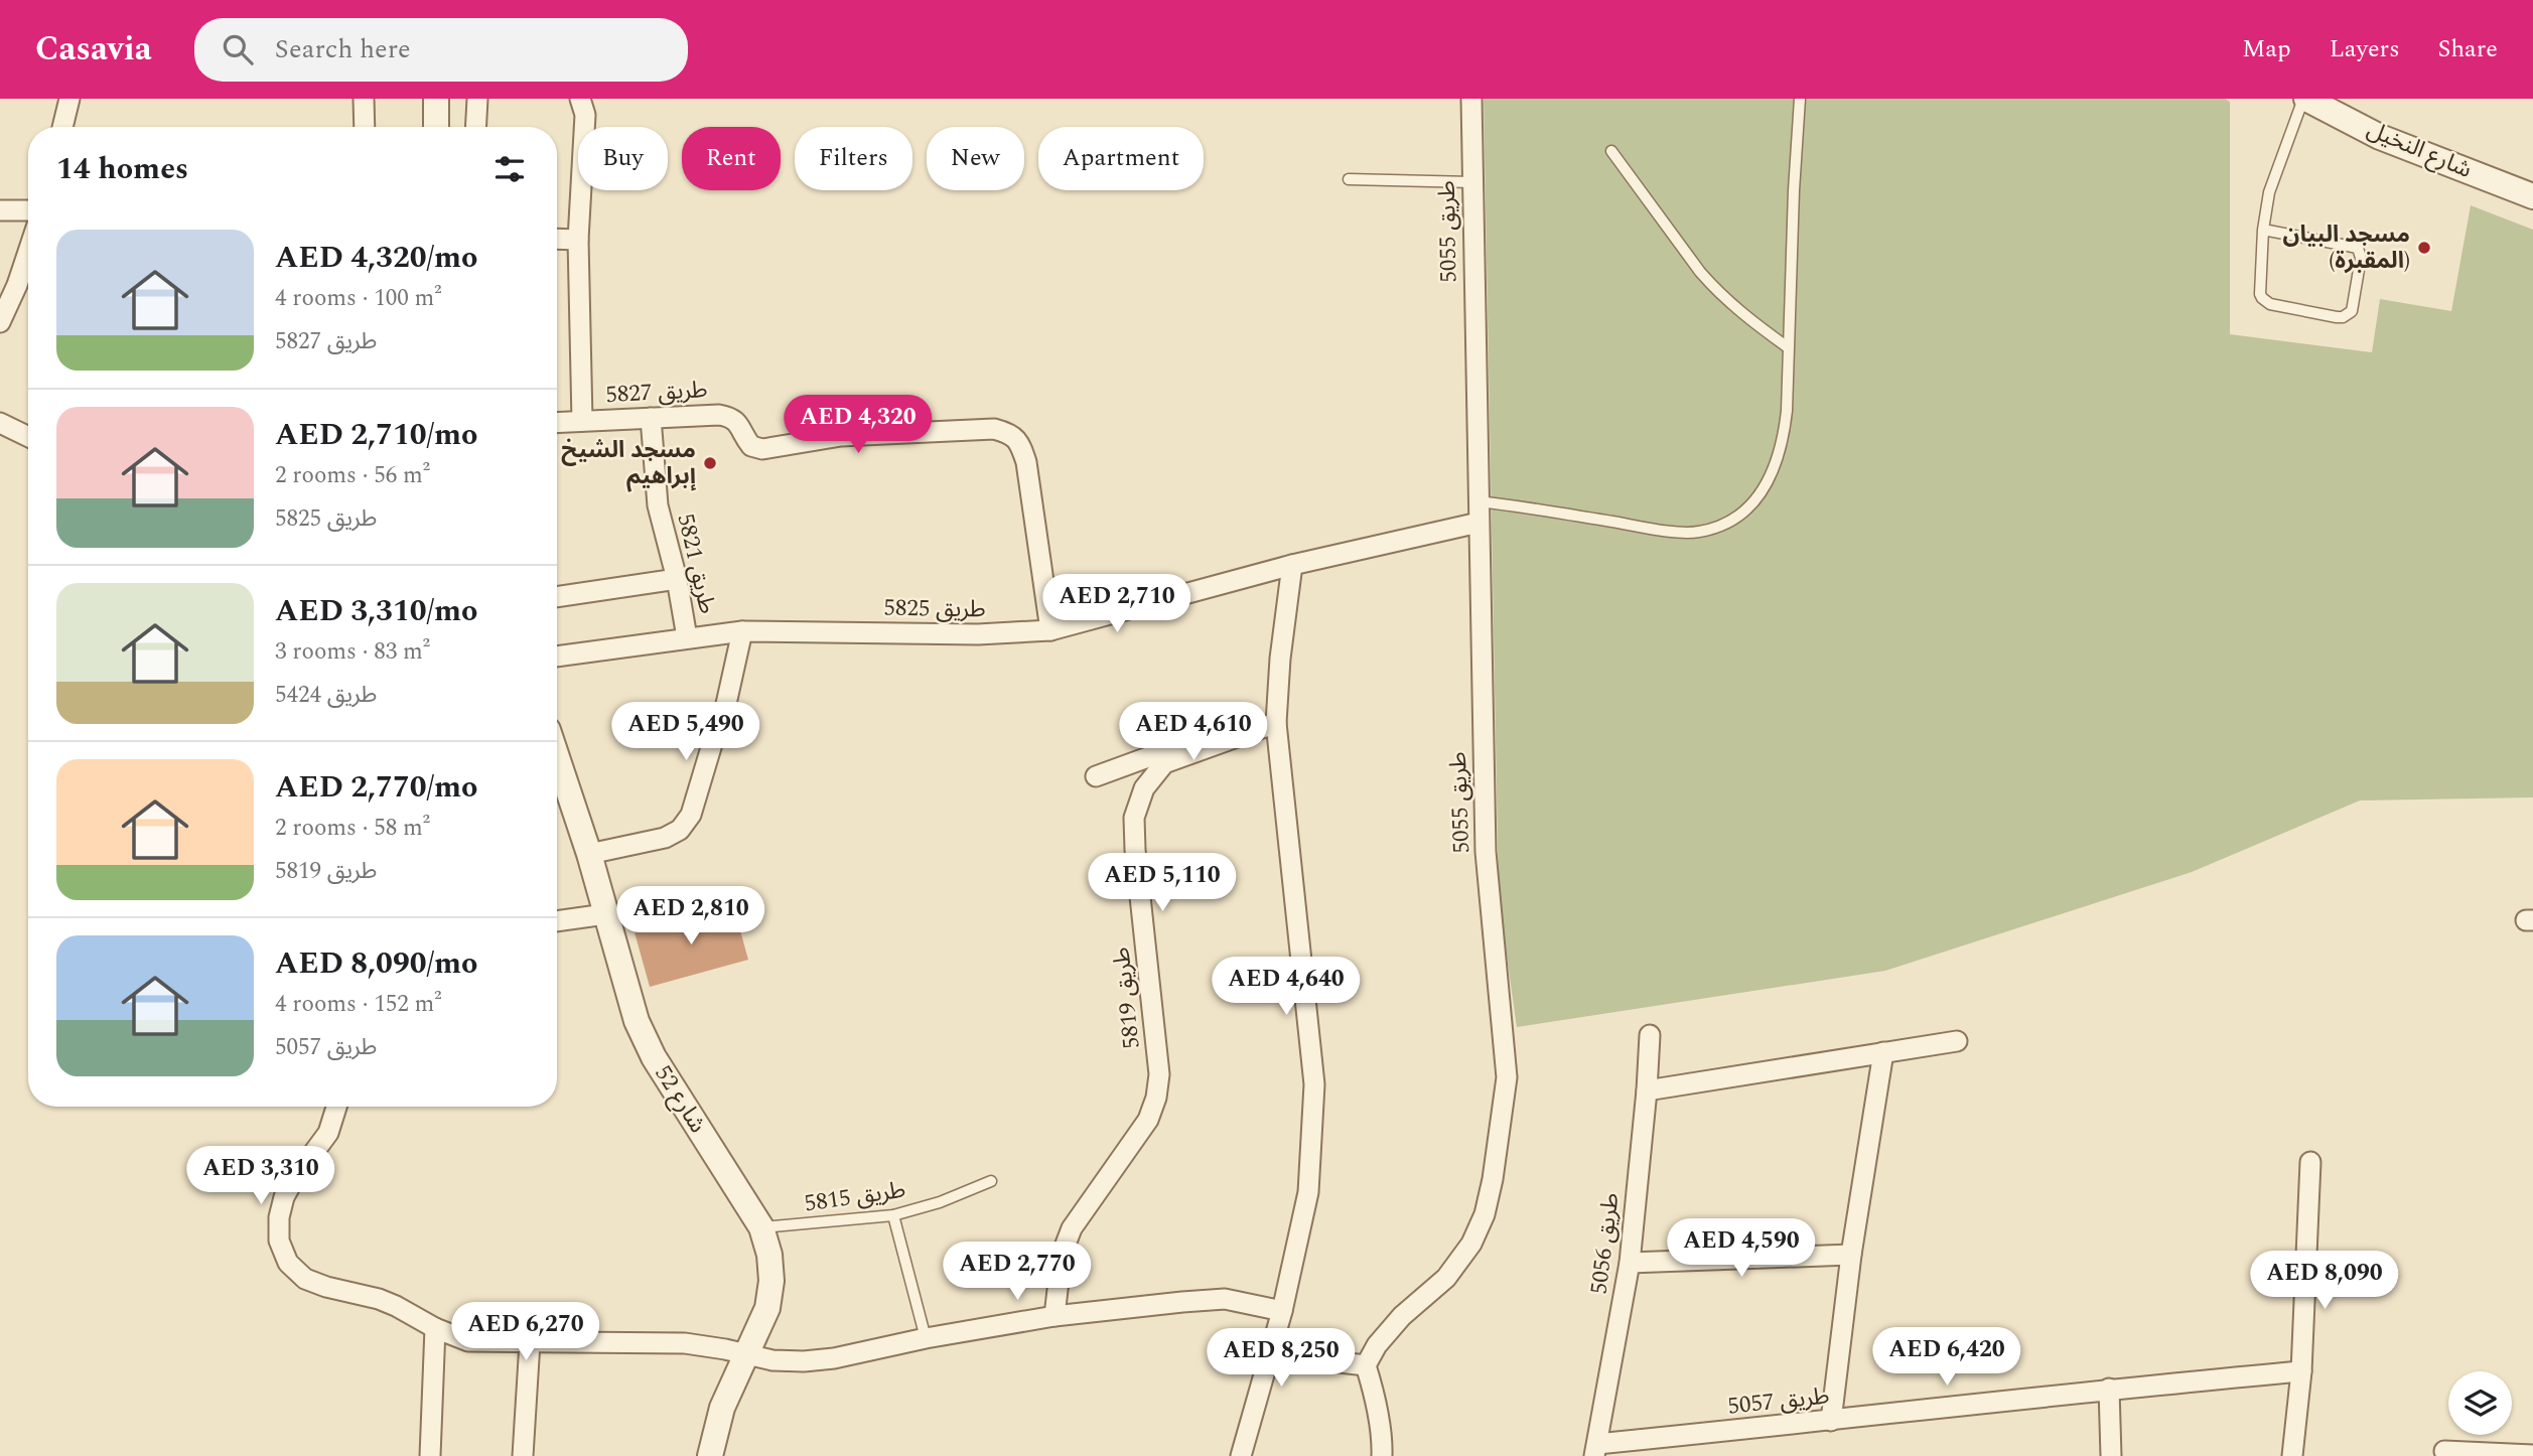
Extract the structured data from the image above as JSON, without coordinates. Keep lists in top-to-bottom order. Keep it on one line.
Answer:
{"streets":{"street":["شارع النخيل","طريق 5055","طريق 5827","طريق 5821","طريق 5825","طريق 5819","شارع 52","طريق 5056","طريق 5057"],"lane":["طريق 5815"]},"crossings":[["طريق 5055","طريق 5825"],["طريق 5827","طريق 5821"],["طريق 5827","طريق 5825"],["طريق 5821","طريق 5825"],["طريق 5821","شارع 52"],["شارع 52","طريق 5815"],["طريق 5056","طريق 5057"]],"places":["مسجد البيان (المقبرة)","مسجد الشيخ إبراهيم"],"page":{"header":"Casavia","search":"Search here","nav":["Map","Layers","Share"],"chip":["Buy","Rent","Filters","New","Apartment"],"heading":"14 homes","list":[{"name":"AED 4,320/mo","note":"4 rooms · 100 m² · طريق 5827"},{"name":"AED 2,710/mo","note":"2 rooms · 56 m² · طريق 5825"},{"name":"AED 3,310/mo","note":"3 rooms · 83 m² · طريق 5424"},{"name":"AED 2,770/mo","note":"2 rooms · 58 m² · طريق 5819"},{"name":"AED 8,090/mo","note":"4 rooms · 152 m² · طريق 5057"}],"price":["AED 4,320","AED 2,710","AED 5,490","AED 4,610","AED 5,110","AED 2,810","AED 4,640","AED 3,310","AED 4,590","AED 2,770","AED 8,090","AED 6,270","AED 6,420","AED 8,250"]}}
